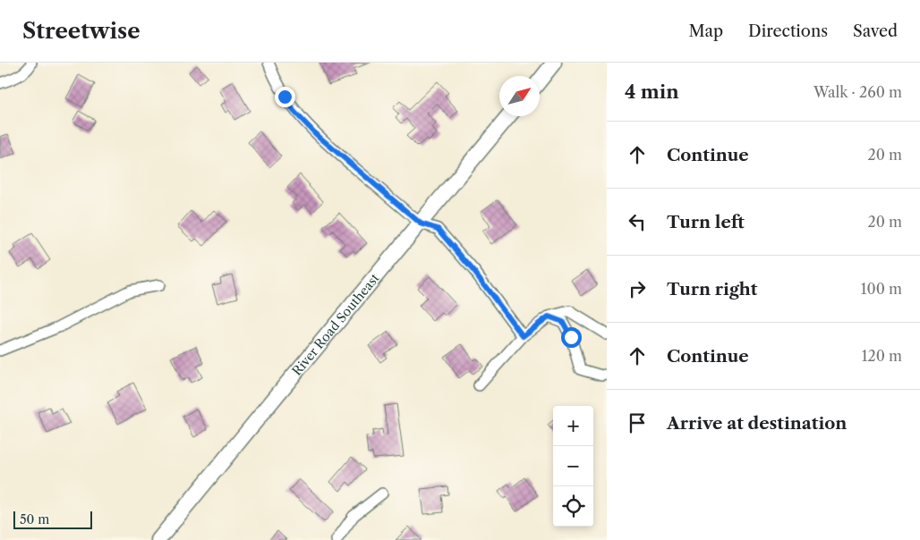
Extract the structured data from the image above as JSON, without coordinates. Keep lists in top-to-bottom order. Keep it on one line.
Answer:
{"streets":{"main road":["River Road Southeast"]},"scale_bar":"50 m","north":"top right","page":{"header":"Streetwise","nav":["Map","Directions","Saved"],"heading":["4 min","Walk · 260 m"],"list":[["Continue","20 m"],["Turn left","20 m"],["Turn right","100 m"],["Continue","120 m"],"Arrive at destination"],"map_buttons":["+","−"],"scale":"50 m"}}
